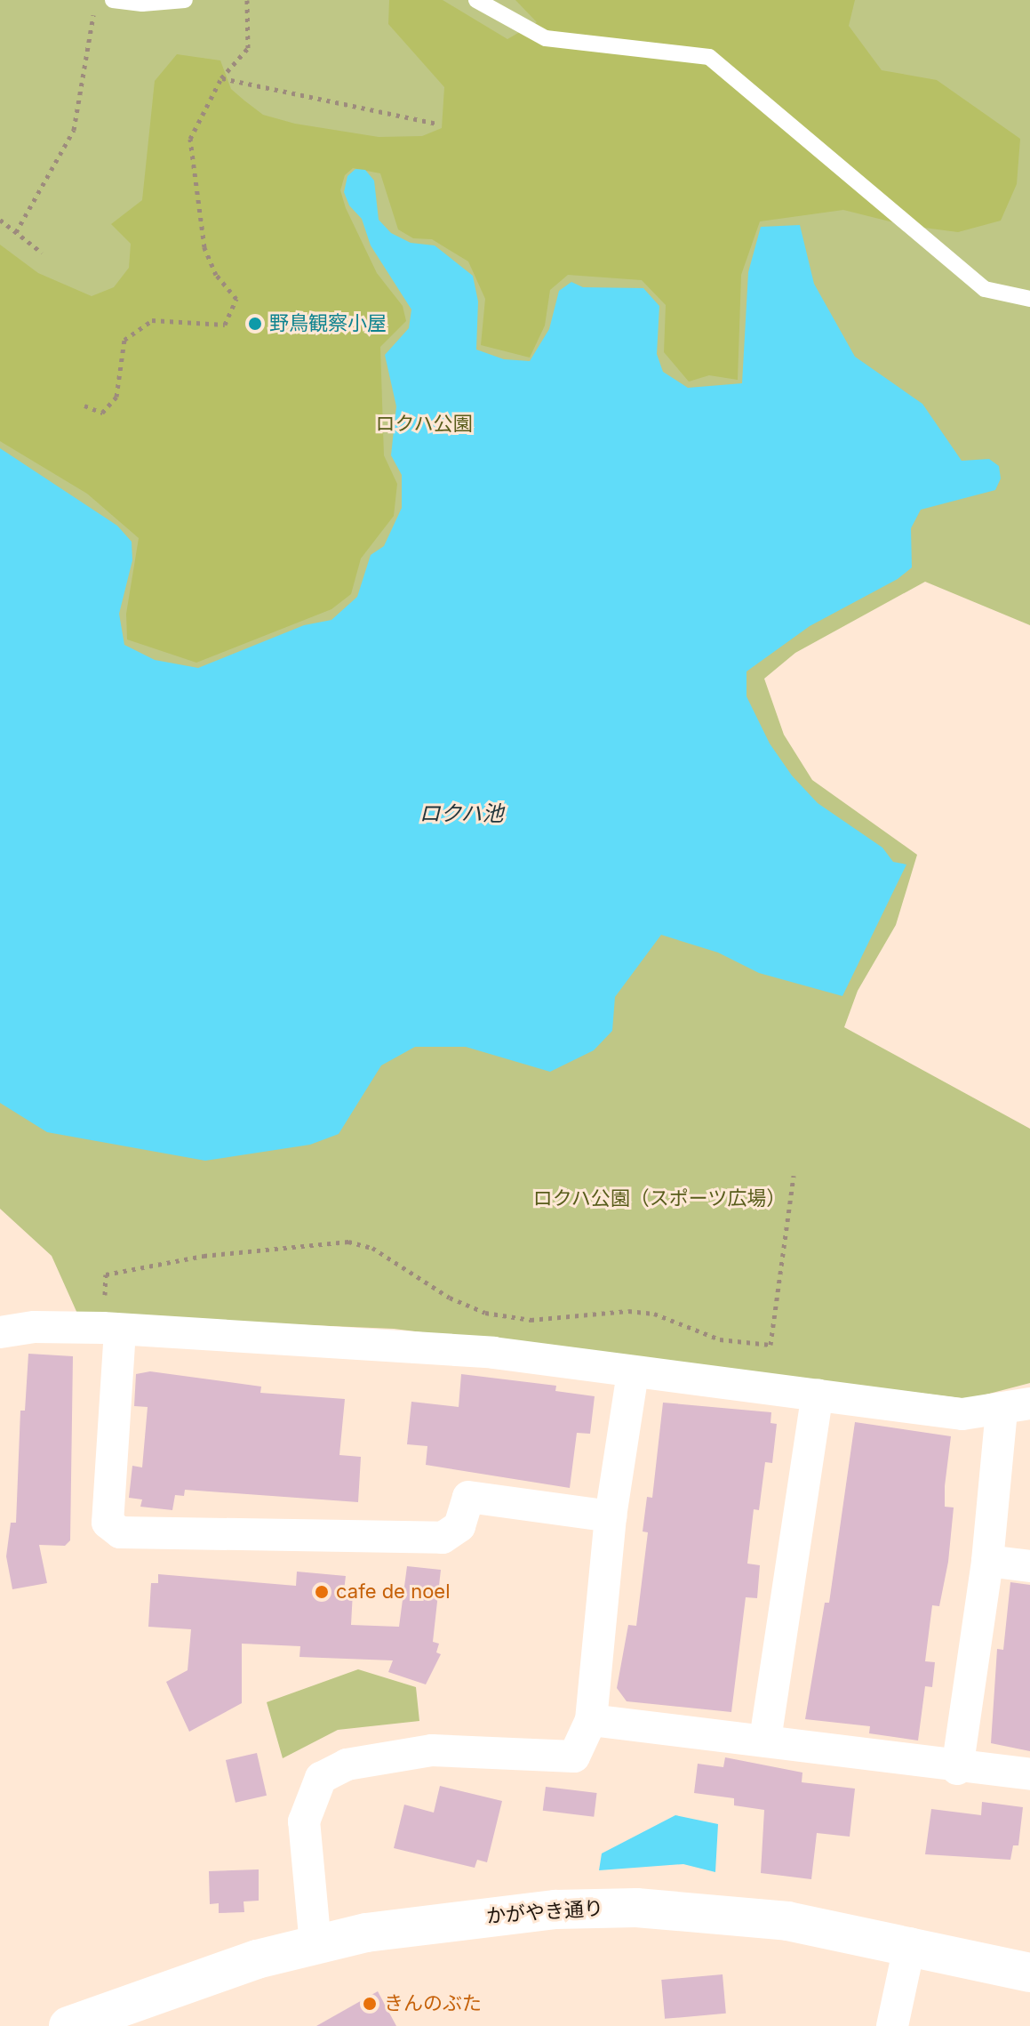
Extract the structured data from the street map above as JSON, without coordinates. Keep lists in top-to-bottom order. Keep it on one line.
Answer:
{"streets":{"street":["かがやき通り"]},"water":["ロクハ池"],"parks":["ロクハ公園","ロクハ公園（スポーツ広場）"],"places":["野鳥観察小屋","cafe de noel","きんのぶた"]}
